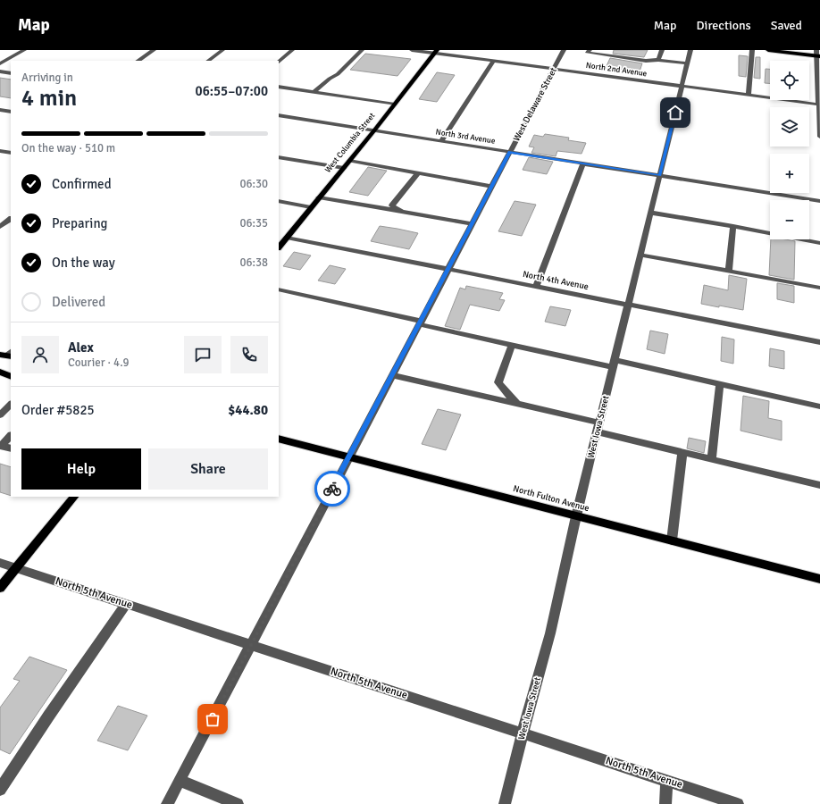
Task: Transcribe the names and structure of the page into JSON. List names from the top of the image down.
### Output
{
  "streets": {
    "main road": ["West Columbia Street", "North Fulton Avenue"],
    "street": [
      "North 2nd Avenue",
      "West Delaware Street",
      "North 3rd Avenue",
      "North 4th Avenue",
      "West Iowa Street",
      "North 5th Avenue"
    ]
  },
  "crossings": [
    ["North 2nd Avenue", "West Delaware Street"],
    ["North 2nd Avenue", "West Columbia Street"],
    ["North 2nd Avenue", "West Iowa Street"],
    ["West Delaware Street", "North 3rd Avenue"],
    ["West Delaware Street", "North 4th Avenue"],
    ["West Delaware Street", "North Fulton Avenue"],
    ["West Delaware Street", "North 5th Avenue"],
    ["North 3rd Avenue", "West Columbia Street"],
    ["North 3rd Avenue", "West Iowa Street"],
    ["West Columbia Street", "North 4th Avenue"],
    ["North 4th Avenue", "West Iowa Street"],
    ["West Iowa Street", "North Fulton Avenue"],
    ["West Iowa Street", "North 5th Avenue"]
  ],
  "page": {
    "header": "Map",
    "nav": ["Map", "Directions", "Saved"],
    "map_buttons": ["+", "−"],
    "heading": ["4 min", "Arriving in", "06:55–07:00"],
    "panel": [
      "Alex",
      "Courier · 4.9",
      "Order #5825",
      "$44.80"
    ],
    "bar": "On the way · 510 m",
    "list": [
      ["Confirmed", "06:30"],
      ["Preparing", "06:35"],
      ["On the way", "06:38"],
      "Delivered"
    ],
    "buttons": ["Help", "Share"]
  }
}
